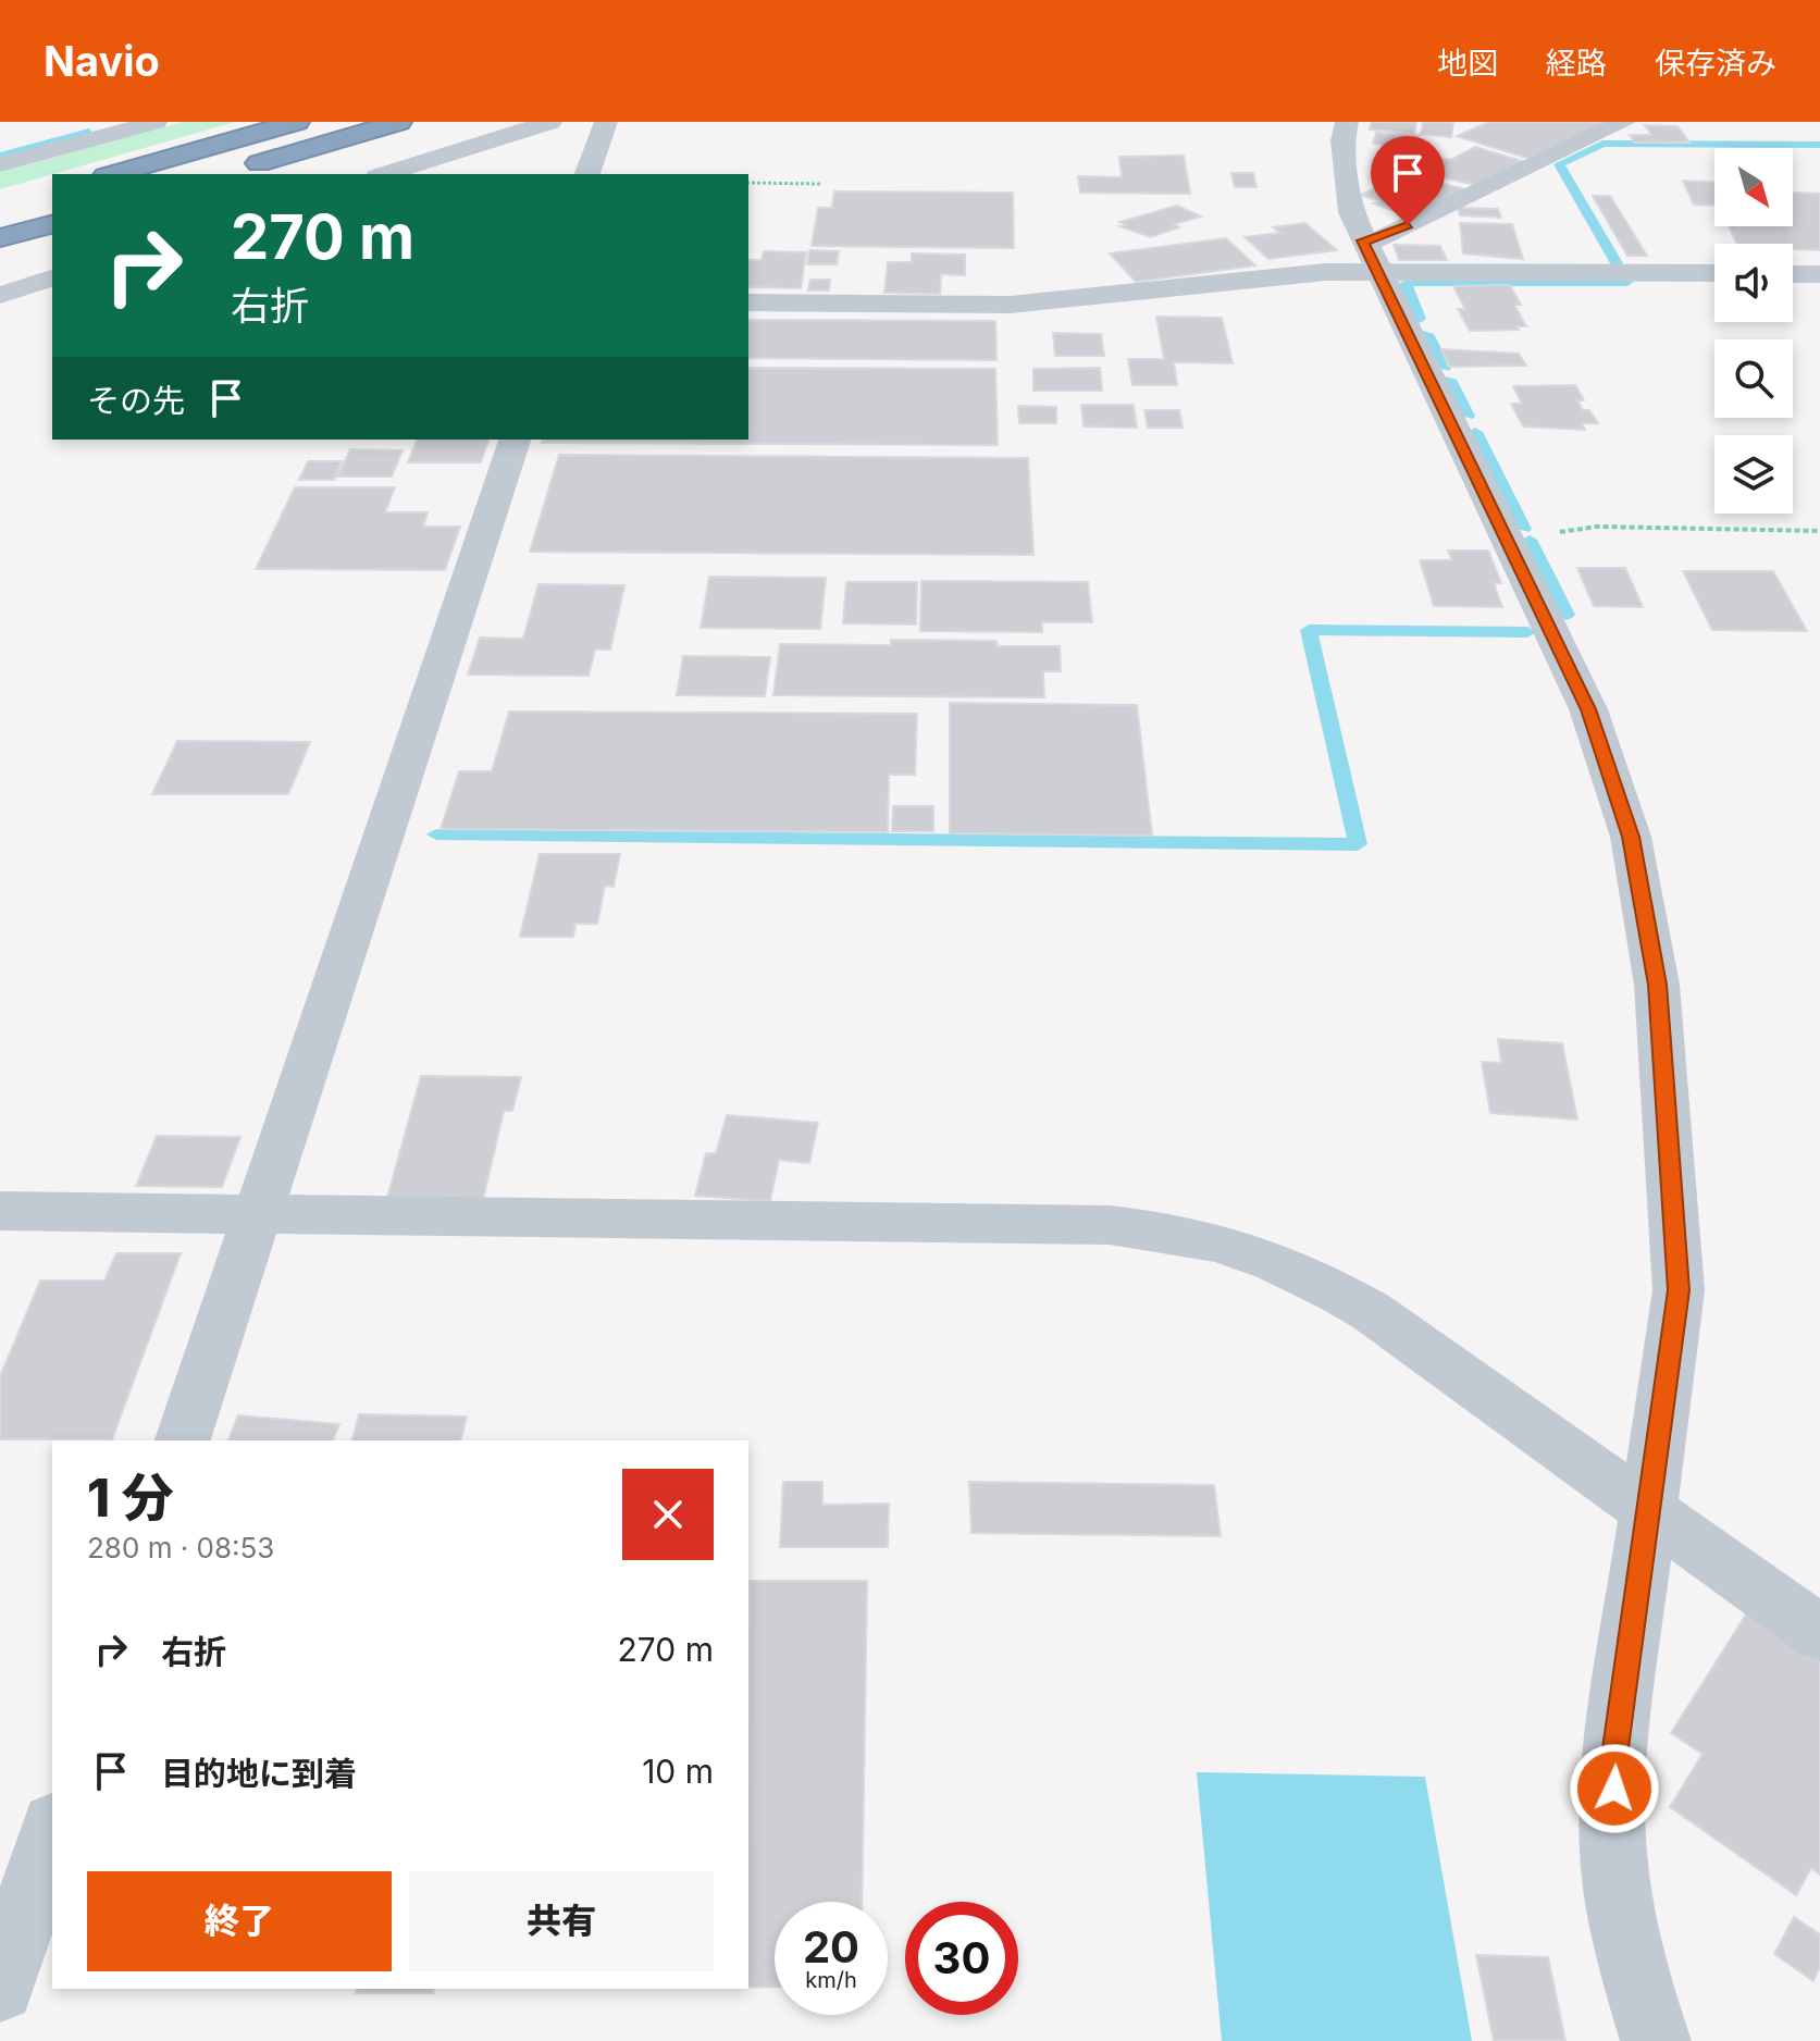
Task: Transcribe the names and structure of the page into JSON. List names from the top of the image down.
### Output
{
  "north": "bottom right",
  "page": {
    "header": "Navio",
    "nav": ["地図", "経路", "保存済み"],
    "turn": ["270 m", "右折"],
    "then": "その先",
    "heading": ["1 分", "280 m · 08:53"],
    "list": [
      {
        "name": "右折",
        "value": "270 m"
      },
      {
        "name": "目的地に到着",
        "value": "10 m"
      }
    ],
    "buttons": ["終了", "共有"],
    "speed": "20 km/h",
    "limit": "30"
  }
}
